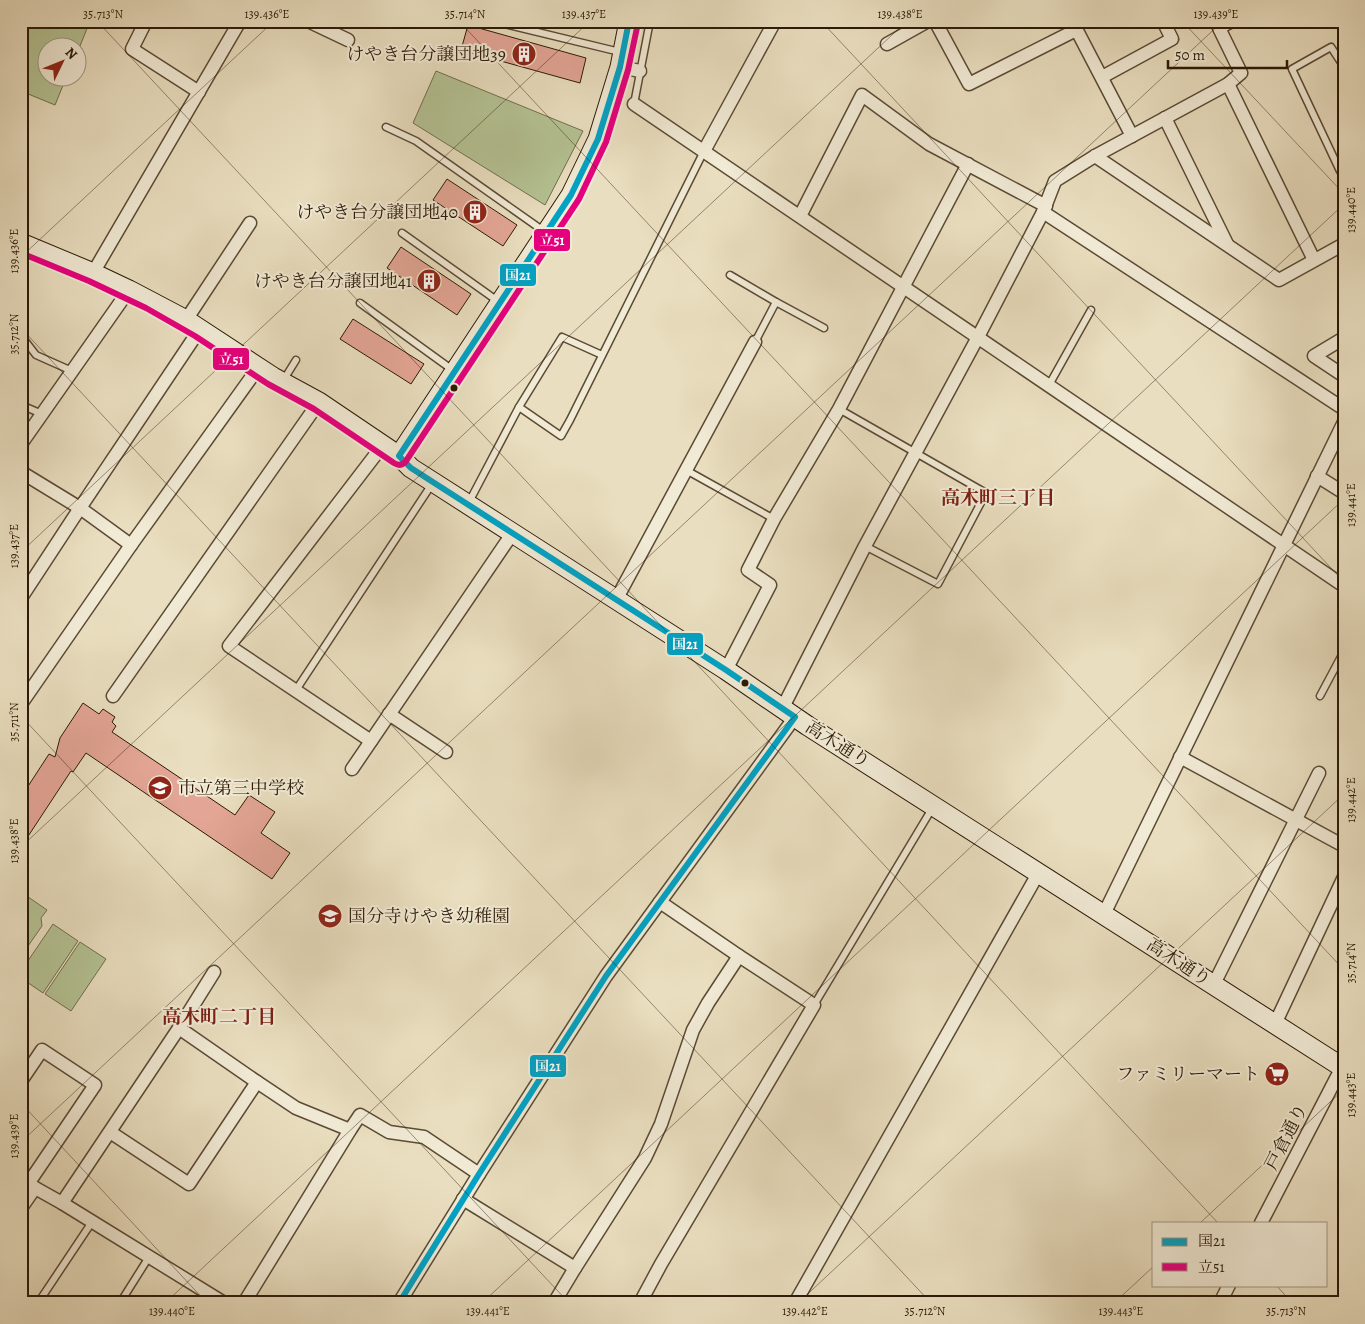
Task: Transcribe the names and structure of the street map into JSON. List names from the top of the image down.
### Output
{
  "streets": {
    "street": ["高木通り", "戸倉通り"]
  },
  "crossings": [
    ["高木通り", "戸倉通り"]
  ],
  "districts": ["高木町三丁目", "高木町二丁目"],
  "places": {
    "building": ["けやき台分譲団地39", "けやき台分譲団地40", "けやき台分譲団地41"],
    "school or university": ["市立第三中学校", "国分寺けやき幼稚園"],
    "supermarket": ["ファミリーマート"]
  },
  "lines": ["transit line 国21", "transit line 立51"],
  "legend": ["国21", "立51"],
  "scale_bar": "50 m",
  "north": "top right",
  "coordinates": [
    "35.713°N",
    "139.436°E",
    "35.714°N",
    "139.437°E",
    "139.438°E",
    "139.439°E",
    "139.440°E",
    "35.712°N",
    "139.441°E",
    "35.711°N",
    "139.442°E",
    "139.443°E"
  ]
}
